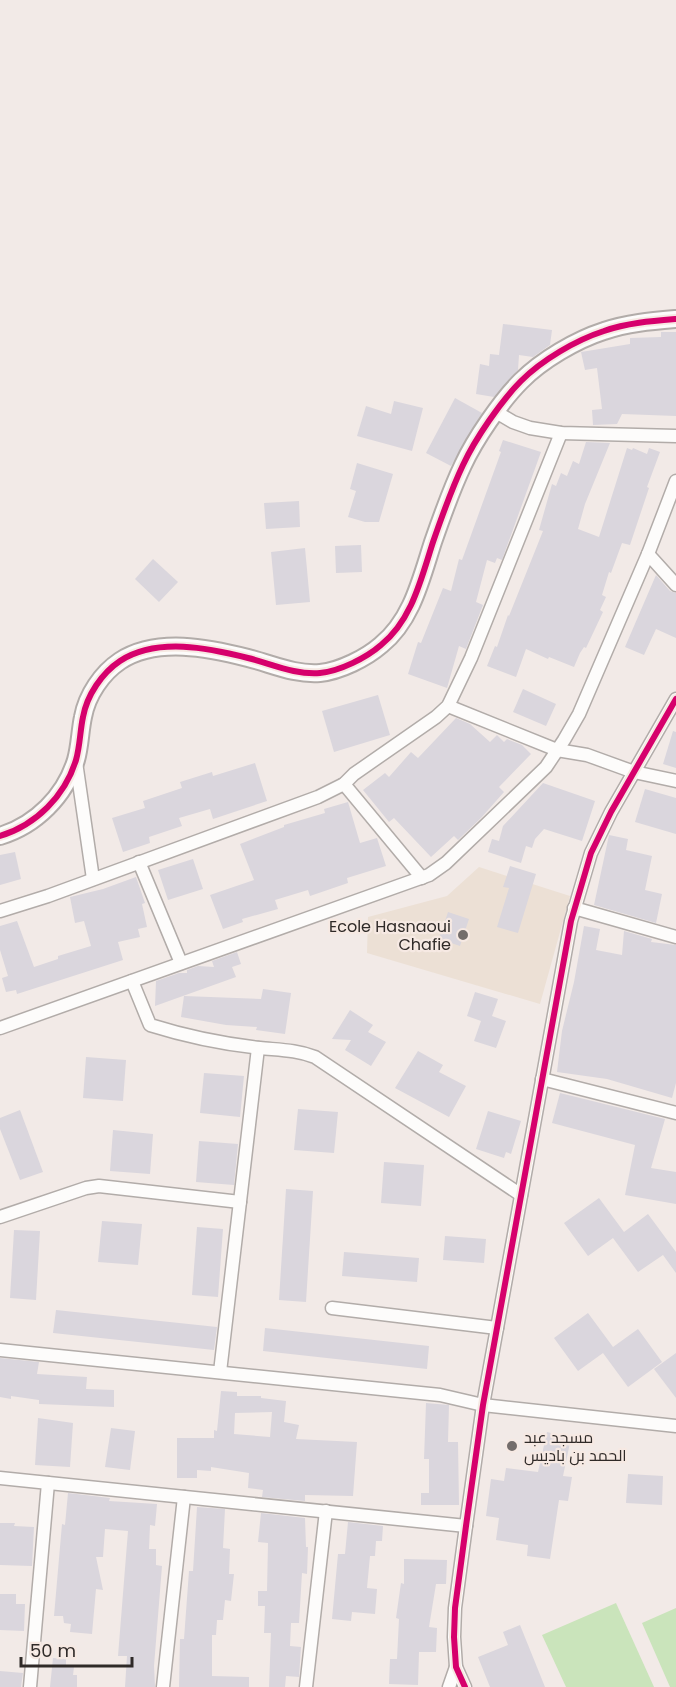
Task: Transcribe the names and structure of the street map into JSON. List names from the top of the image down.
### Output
{
  "places": ["Ecole Hasnaoui Chafie", "مسجد عبد الحمد بن باديس"],
  "scale_bar": "50 m"
}
